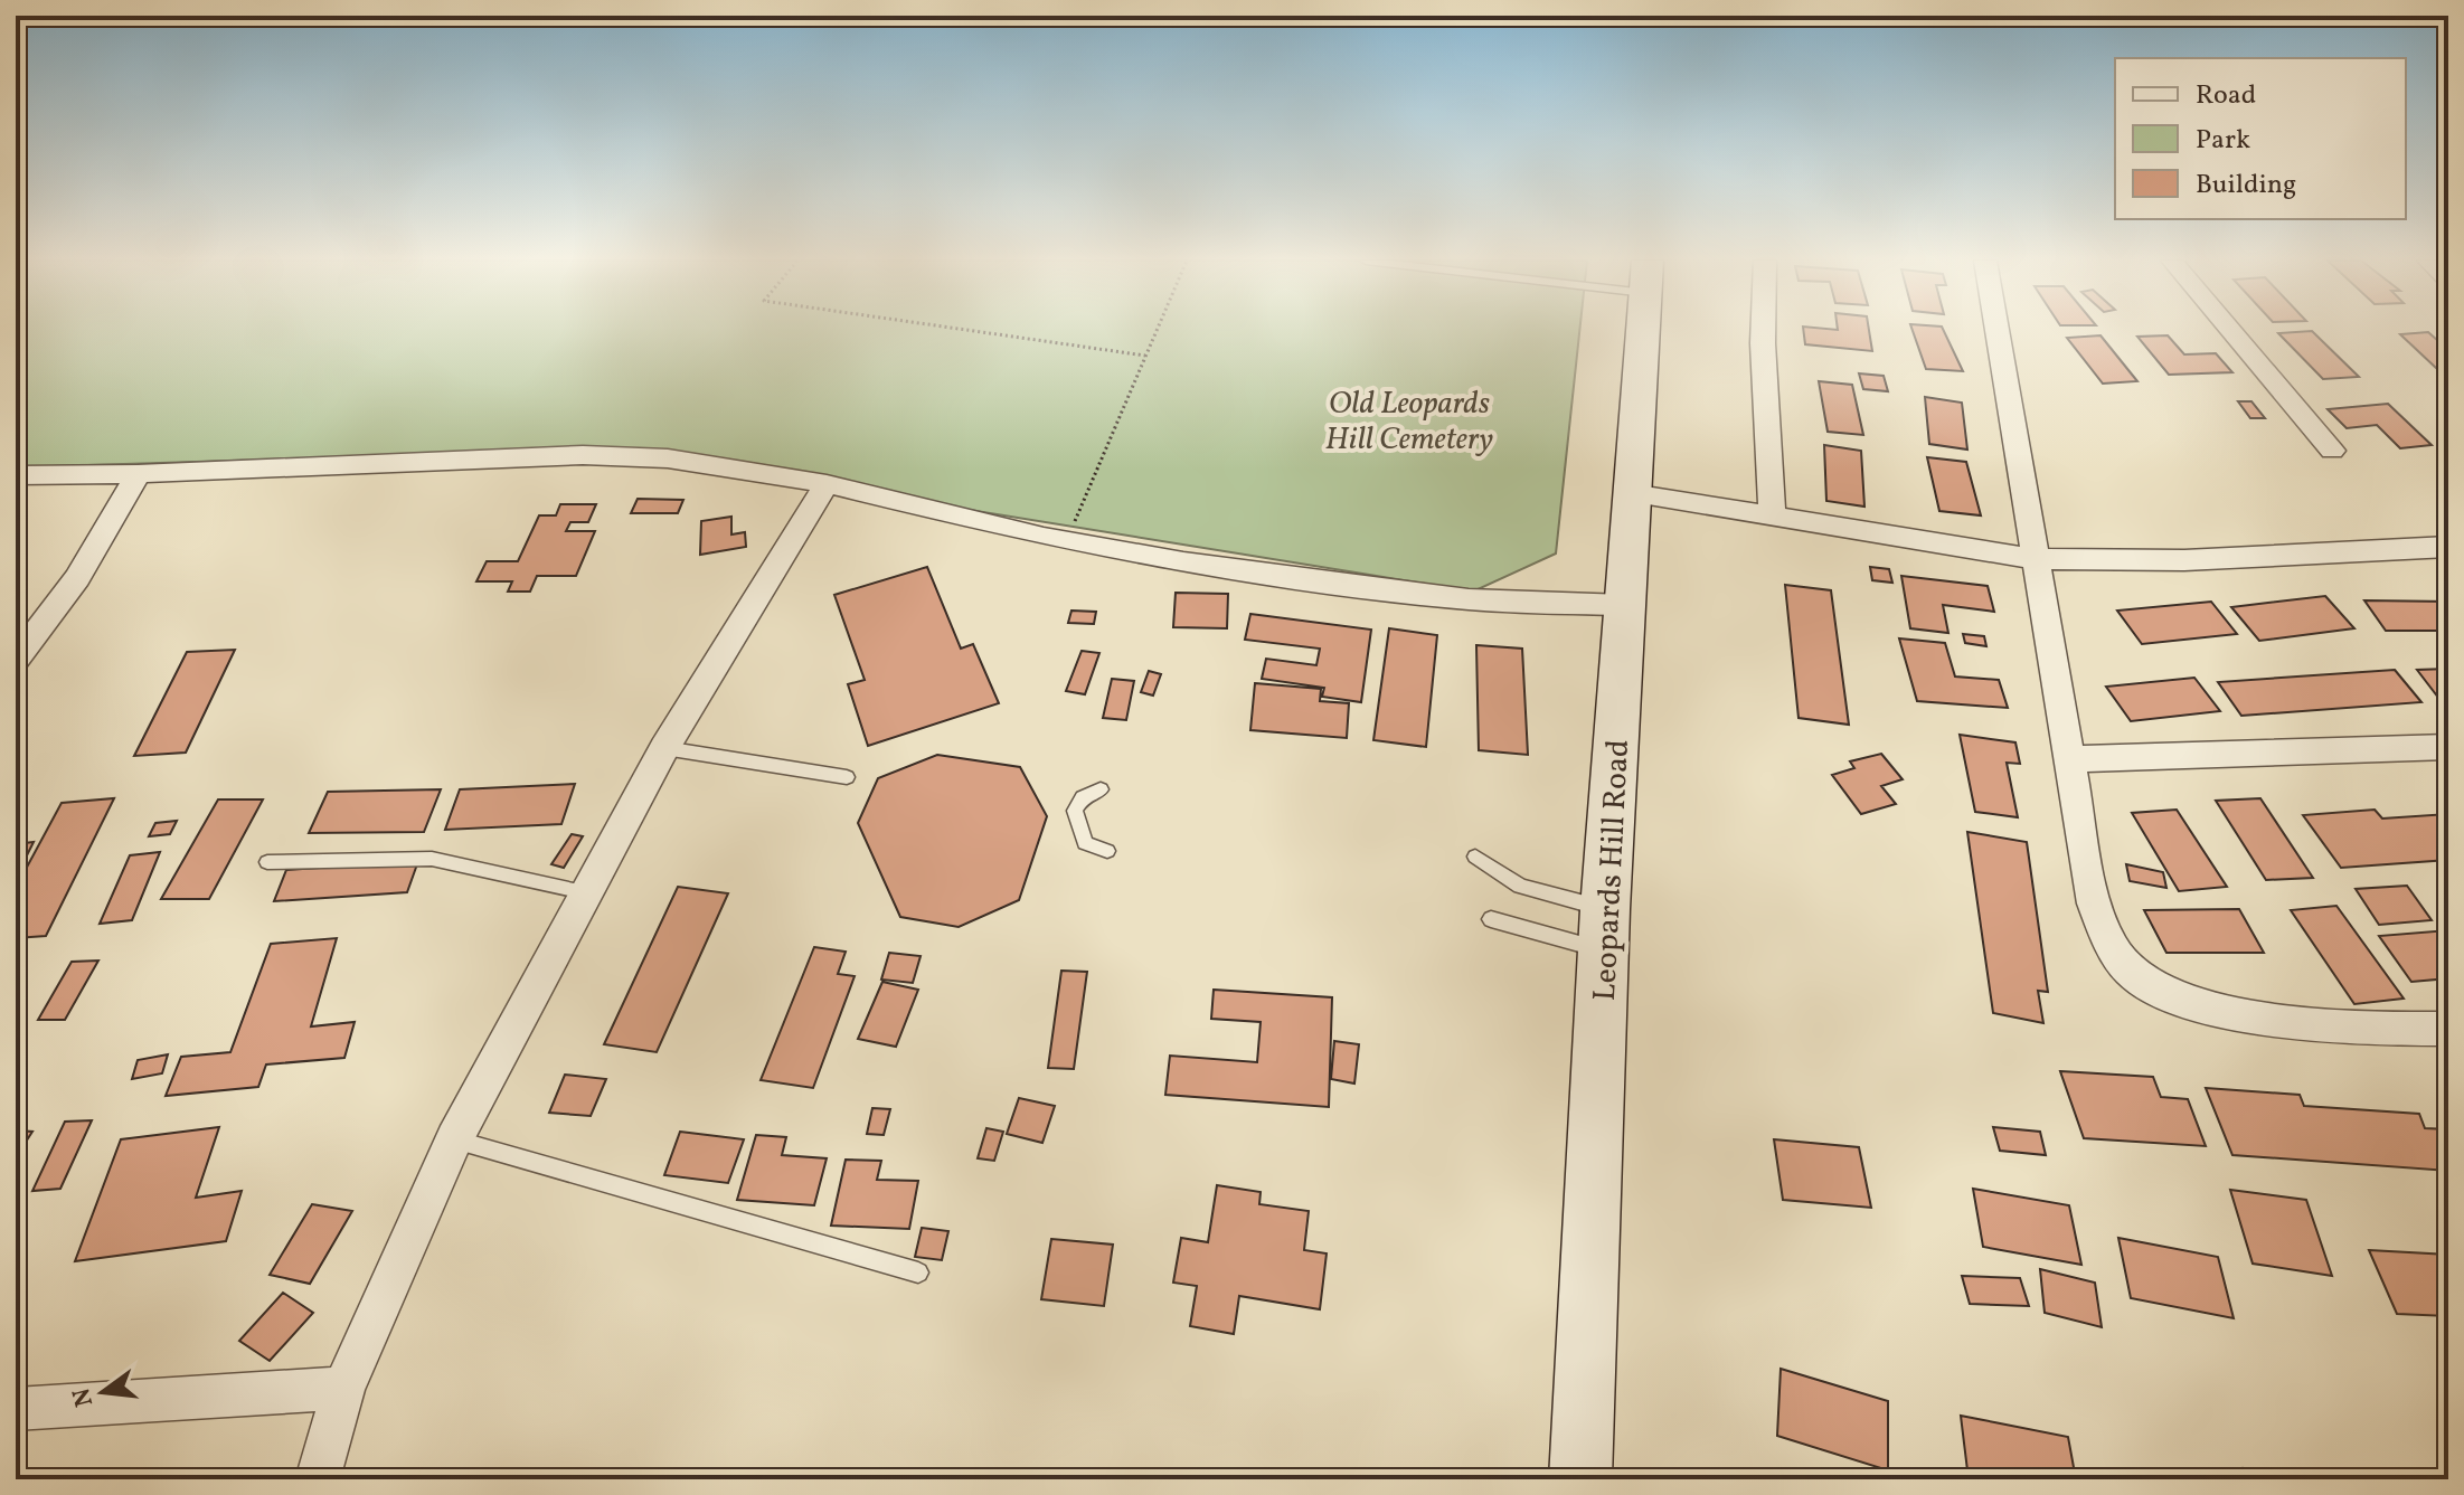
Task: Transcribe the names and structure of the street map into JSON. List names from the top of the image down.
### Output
{
  "streets": {
    "main road": ["Leopards Hill Road"]
  },
  "parks": ["Old Leopards Hill Cemetery"],
  "legend": ["Road", "Park", "Building"],
  "north": "left"
}
